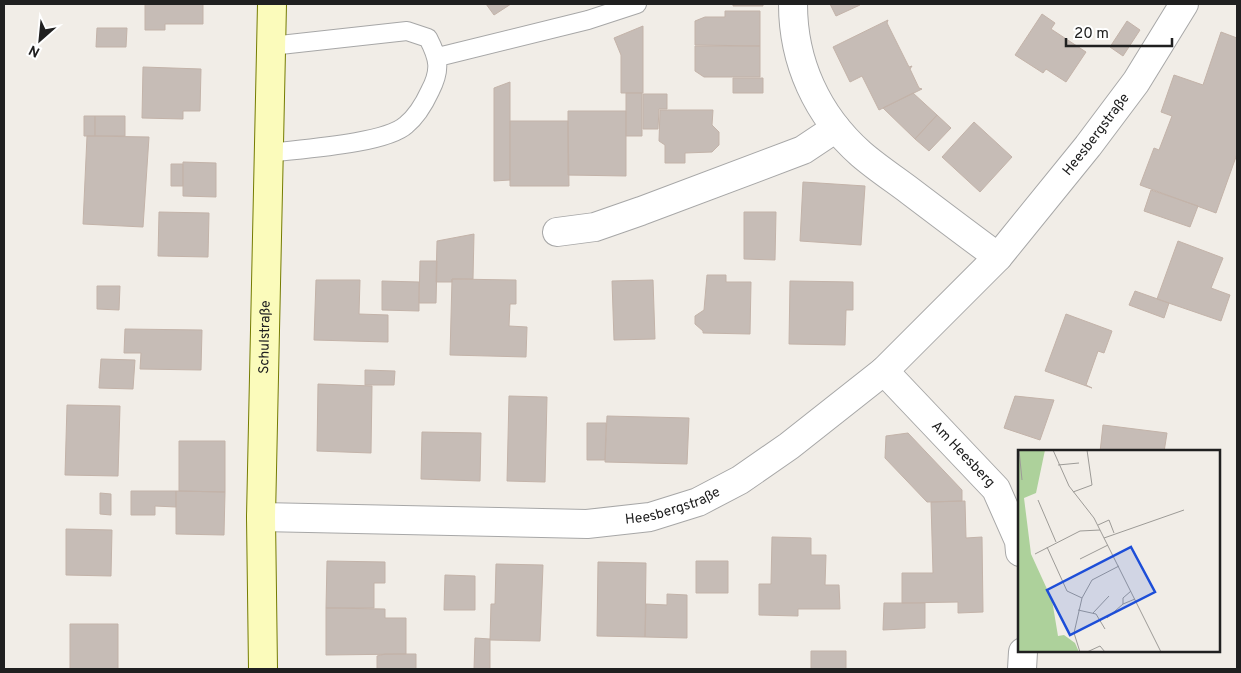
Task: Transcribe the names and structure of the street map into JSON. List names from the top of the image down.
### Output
{
  "streets": {
    "street": ["Heesbergstraße", "Schulstraße", "Am Heesberg"]
  },
  "crossings": [
    ["Heesbergstraße", "Schulstraße"],
    ["Heesbergstraße", "Am Heesberg"]
  ],
  "scale_bar": "20 m",
  "north": "bottom left"
}
